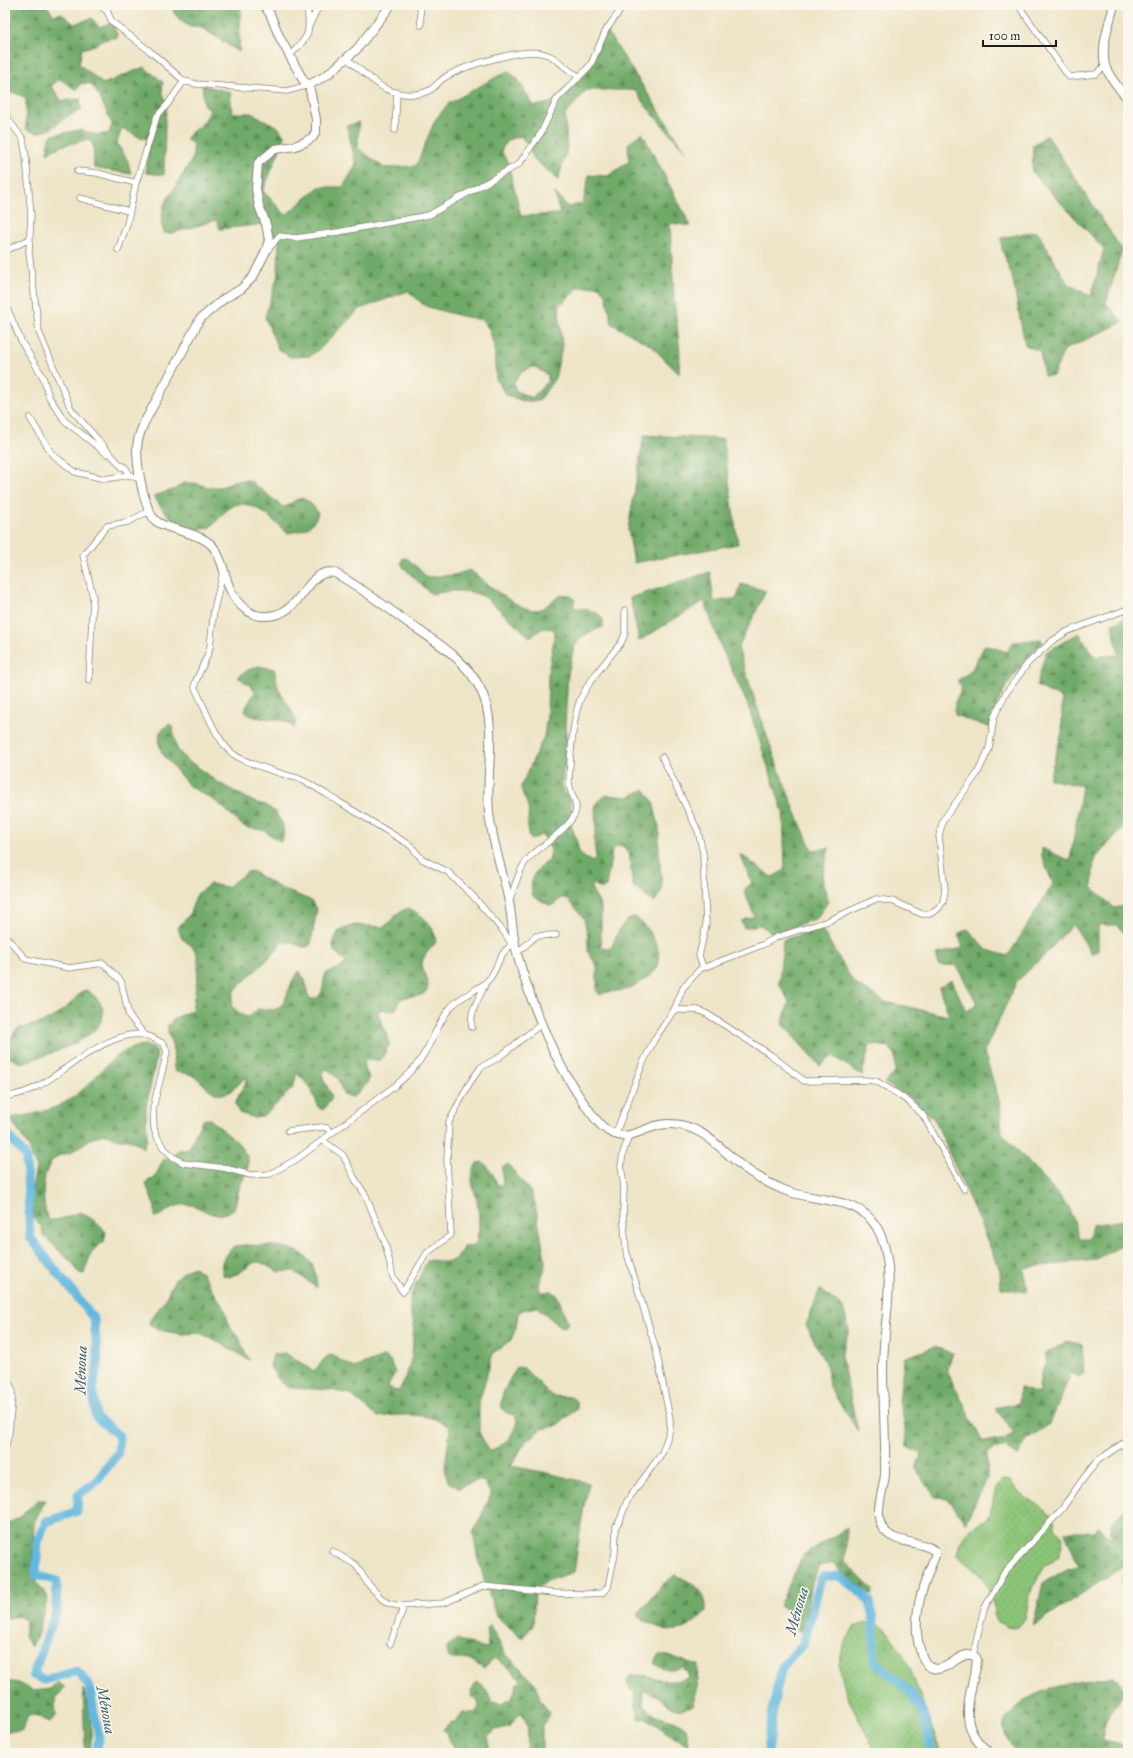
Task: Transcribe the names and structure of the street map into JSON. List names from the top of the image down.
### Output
{
  "water": ["Ménoua"],
  "scale_bar": "100 m"
}
